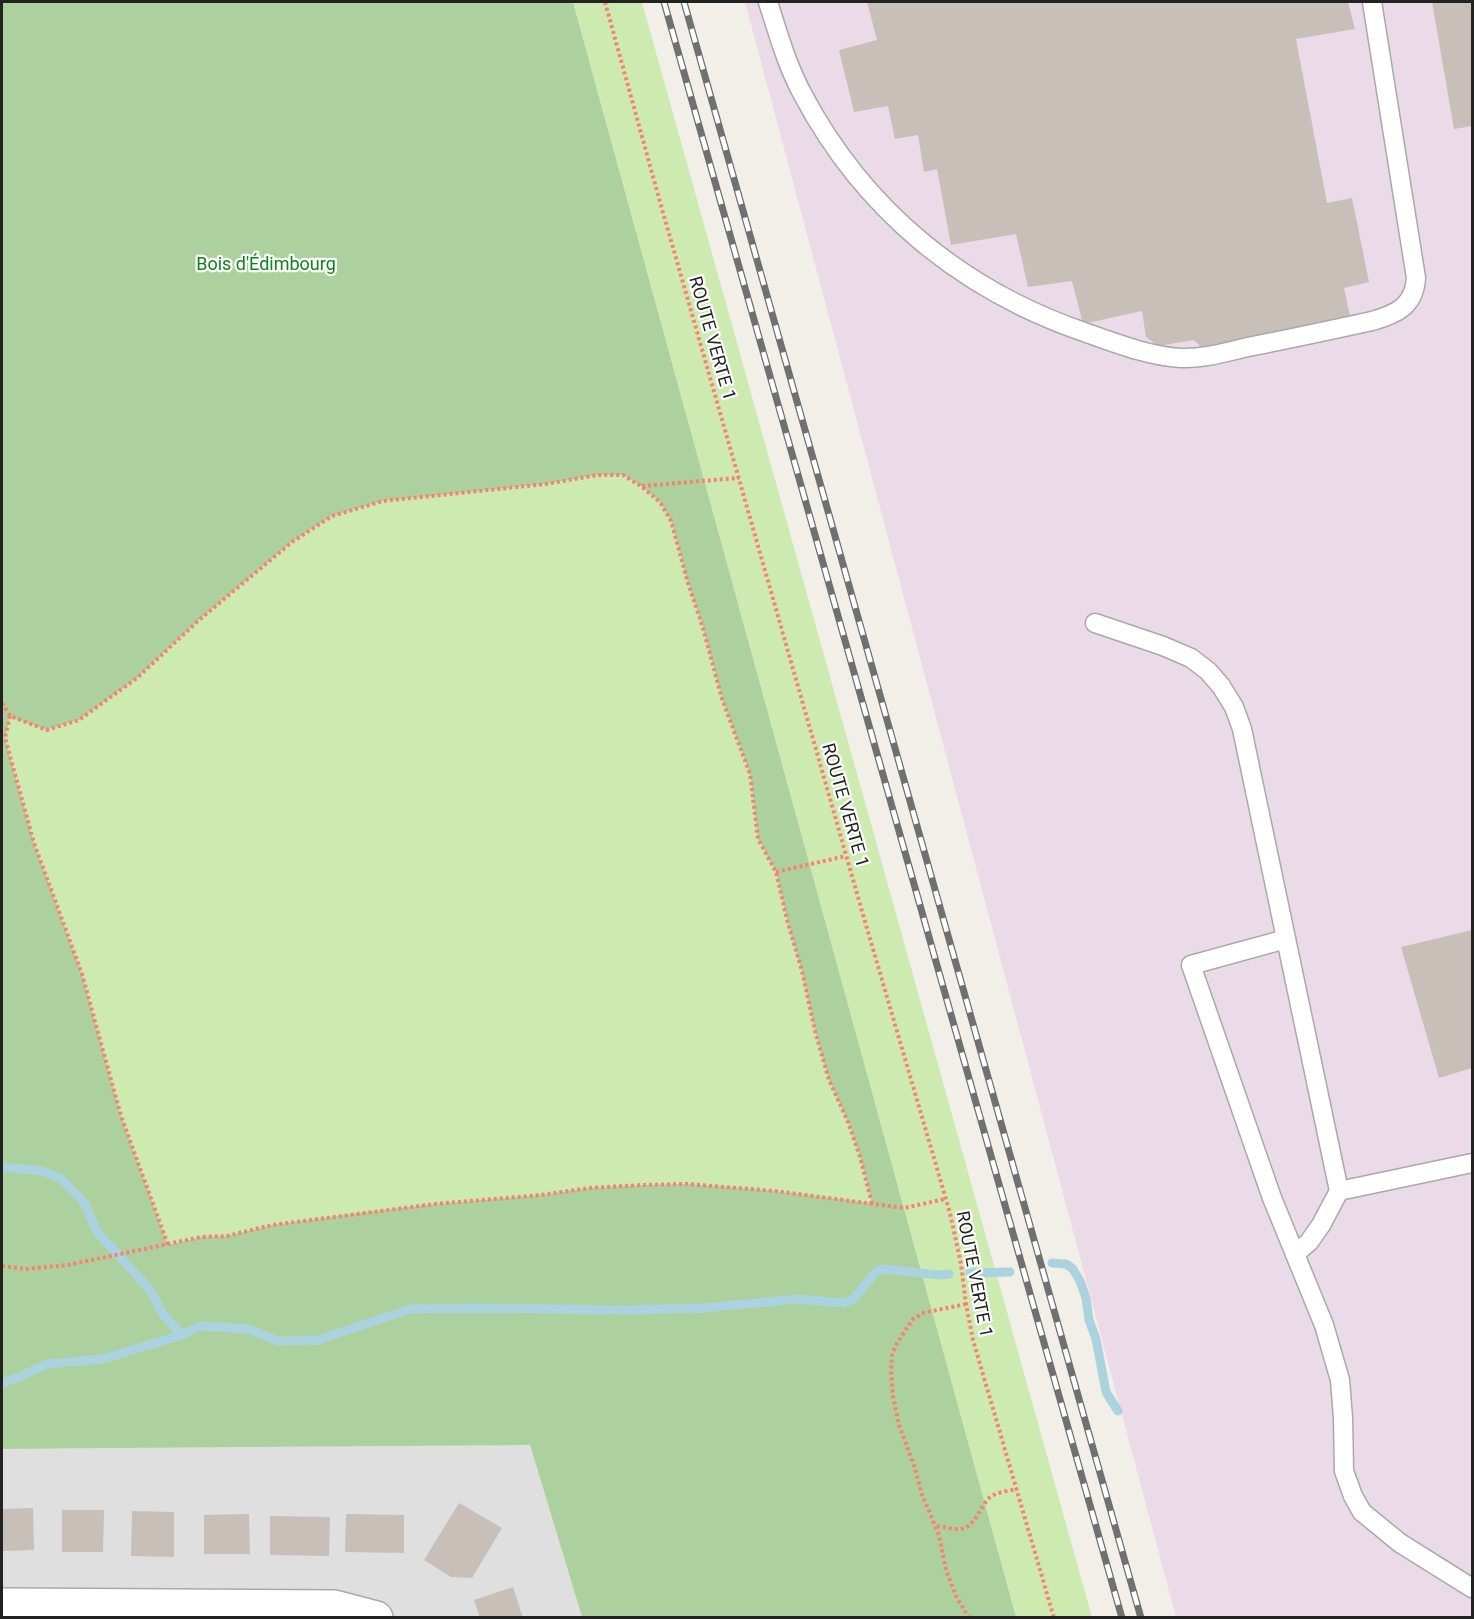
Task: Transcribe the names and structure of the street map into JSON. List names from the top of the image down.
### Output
{
  "streets": {
    "path": ["ROUTE VERTE 1"]
  },
  "parks": ["Bois d'Édimbourg"]
}
